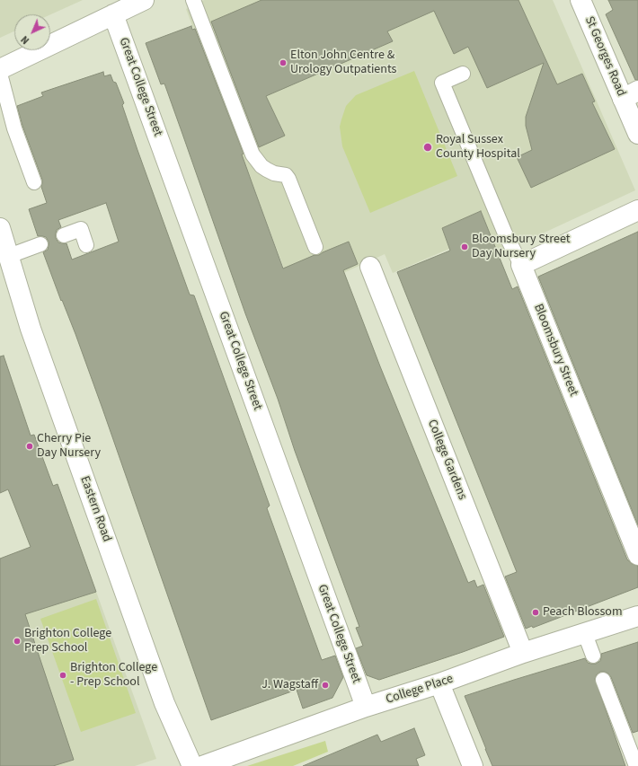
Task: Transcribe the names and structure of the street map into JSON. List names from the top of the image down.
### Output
{
  "streets": {
    "street": [
      "St Georges Road",
      "Great College Street",
      "Bloomsbury Street",
      "College Gardens",
      "Eastern Road",
      "College Place"
    ]
  },
  "crossings": [
    ["Great College Street", "College Place"],
    ["College Gardens", "College Place"]
  ],
  "places": [
    "Elton John Centre & Urology Outpatients",
    "Royal Sussex County Hospital",
    "Bloomsbury Street Day Nursery",
    "Cherry Pie Day Nursery",
    "Peach Blossom",
    "Brighton College Prep School",
    "Brighton College - Prep School",
    "J. Wagstaff"
  ],
  "north": "bottom left"
}
